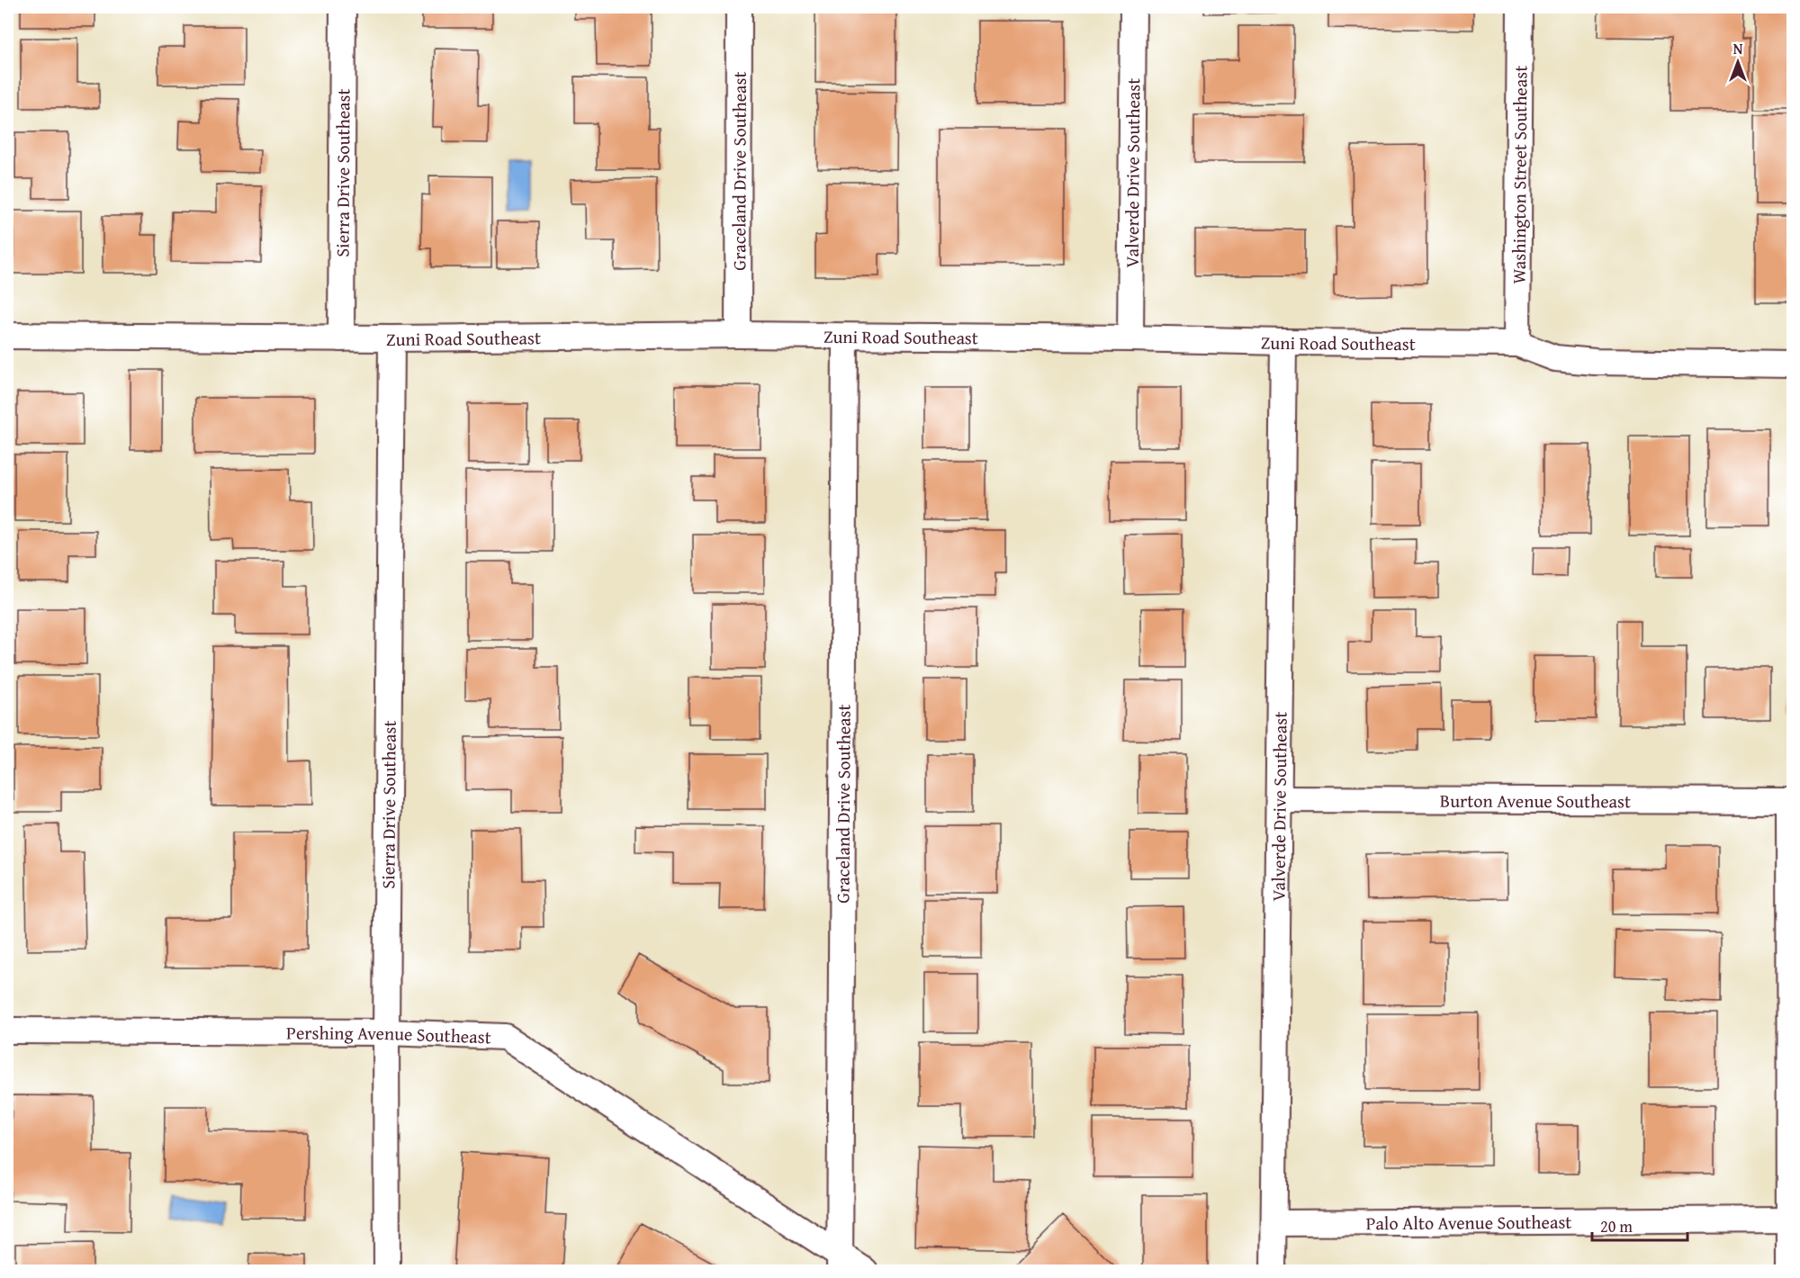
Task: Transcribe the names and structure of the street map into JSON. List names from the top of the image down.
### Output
{
  "streets": {
    "street": [
      "Graceland Drive Southeast",
      "Sierra Drive Southeast",
      "Valverde Drive Southeast",
      "Washington Street Southeast",
      "Zuni Road Southeast",
      "Burton Avenue Southeast",
      "Pershing Avenue Southeast",
      "Palo Alto Avenue Southeast"
    ]
  },
  "crossings": [
    ["Graceland Drive Southeast", "Zuni Road Southeast"],
    ["Graceland Drive Southeast", "Pershing Avenue Southeast"],
    ["Sierra Drive Southeast", "Zuni Road Southeast"],
    ["Sierra Drive Southeast", "Pershing Avenue Southeast"],
    ["Valverde Drive Southeast", "Zuni Road Southeast"],
    ["Valverde Drive Southeast", "Burton Avenue Southeast"],
    ["Valverde Drive Southeast", "Palo Alto Avenue Southeast"],
    ["Washington Street Southeast", "Zuni Road Southeast"]
  ],
  "scale_bar": "20 m",
  "north": "top"
}
